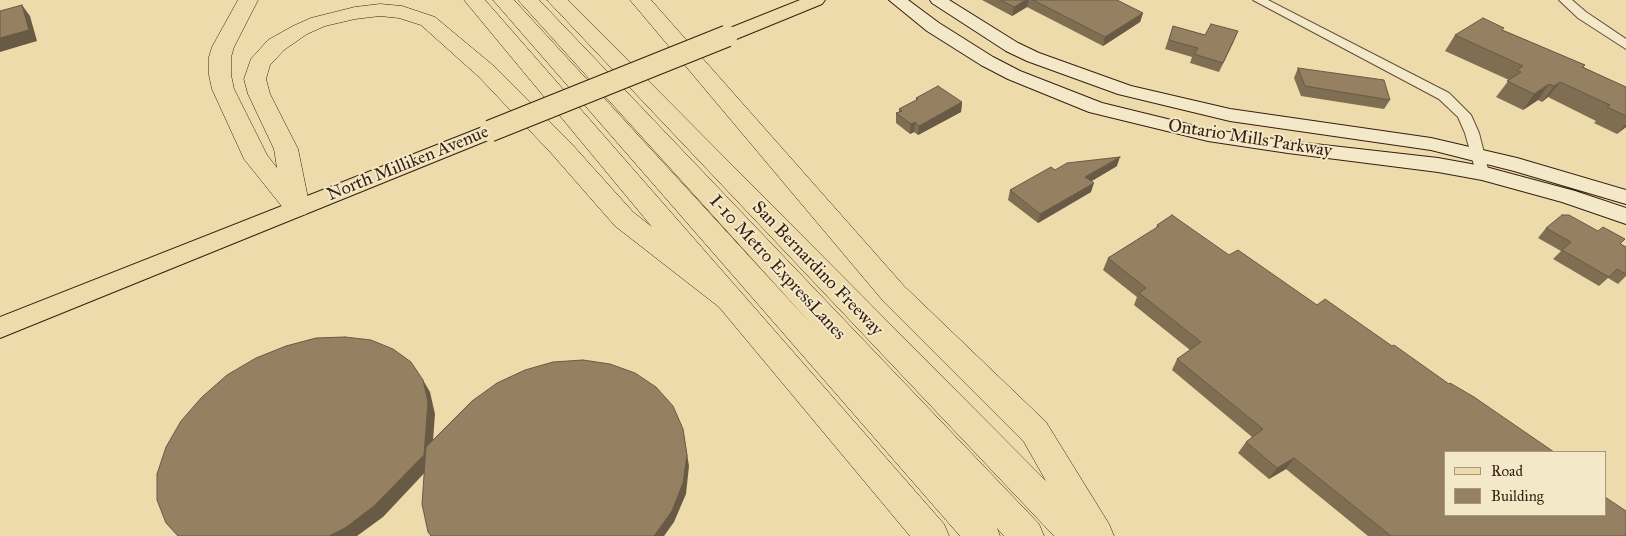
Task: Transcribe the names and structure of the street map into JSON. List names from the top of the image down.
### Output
{
  "streets": {
    "highway": ["I-10 Metro ExpressLanes", "San Bernardino Freeway"],
    "main road": ["Ontario Mills Parkway", "North Milliken Avenue"]
  },
  "legend": ["Road", "Building"]
}
